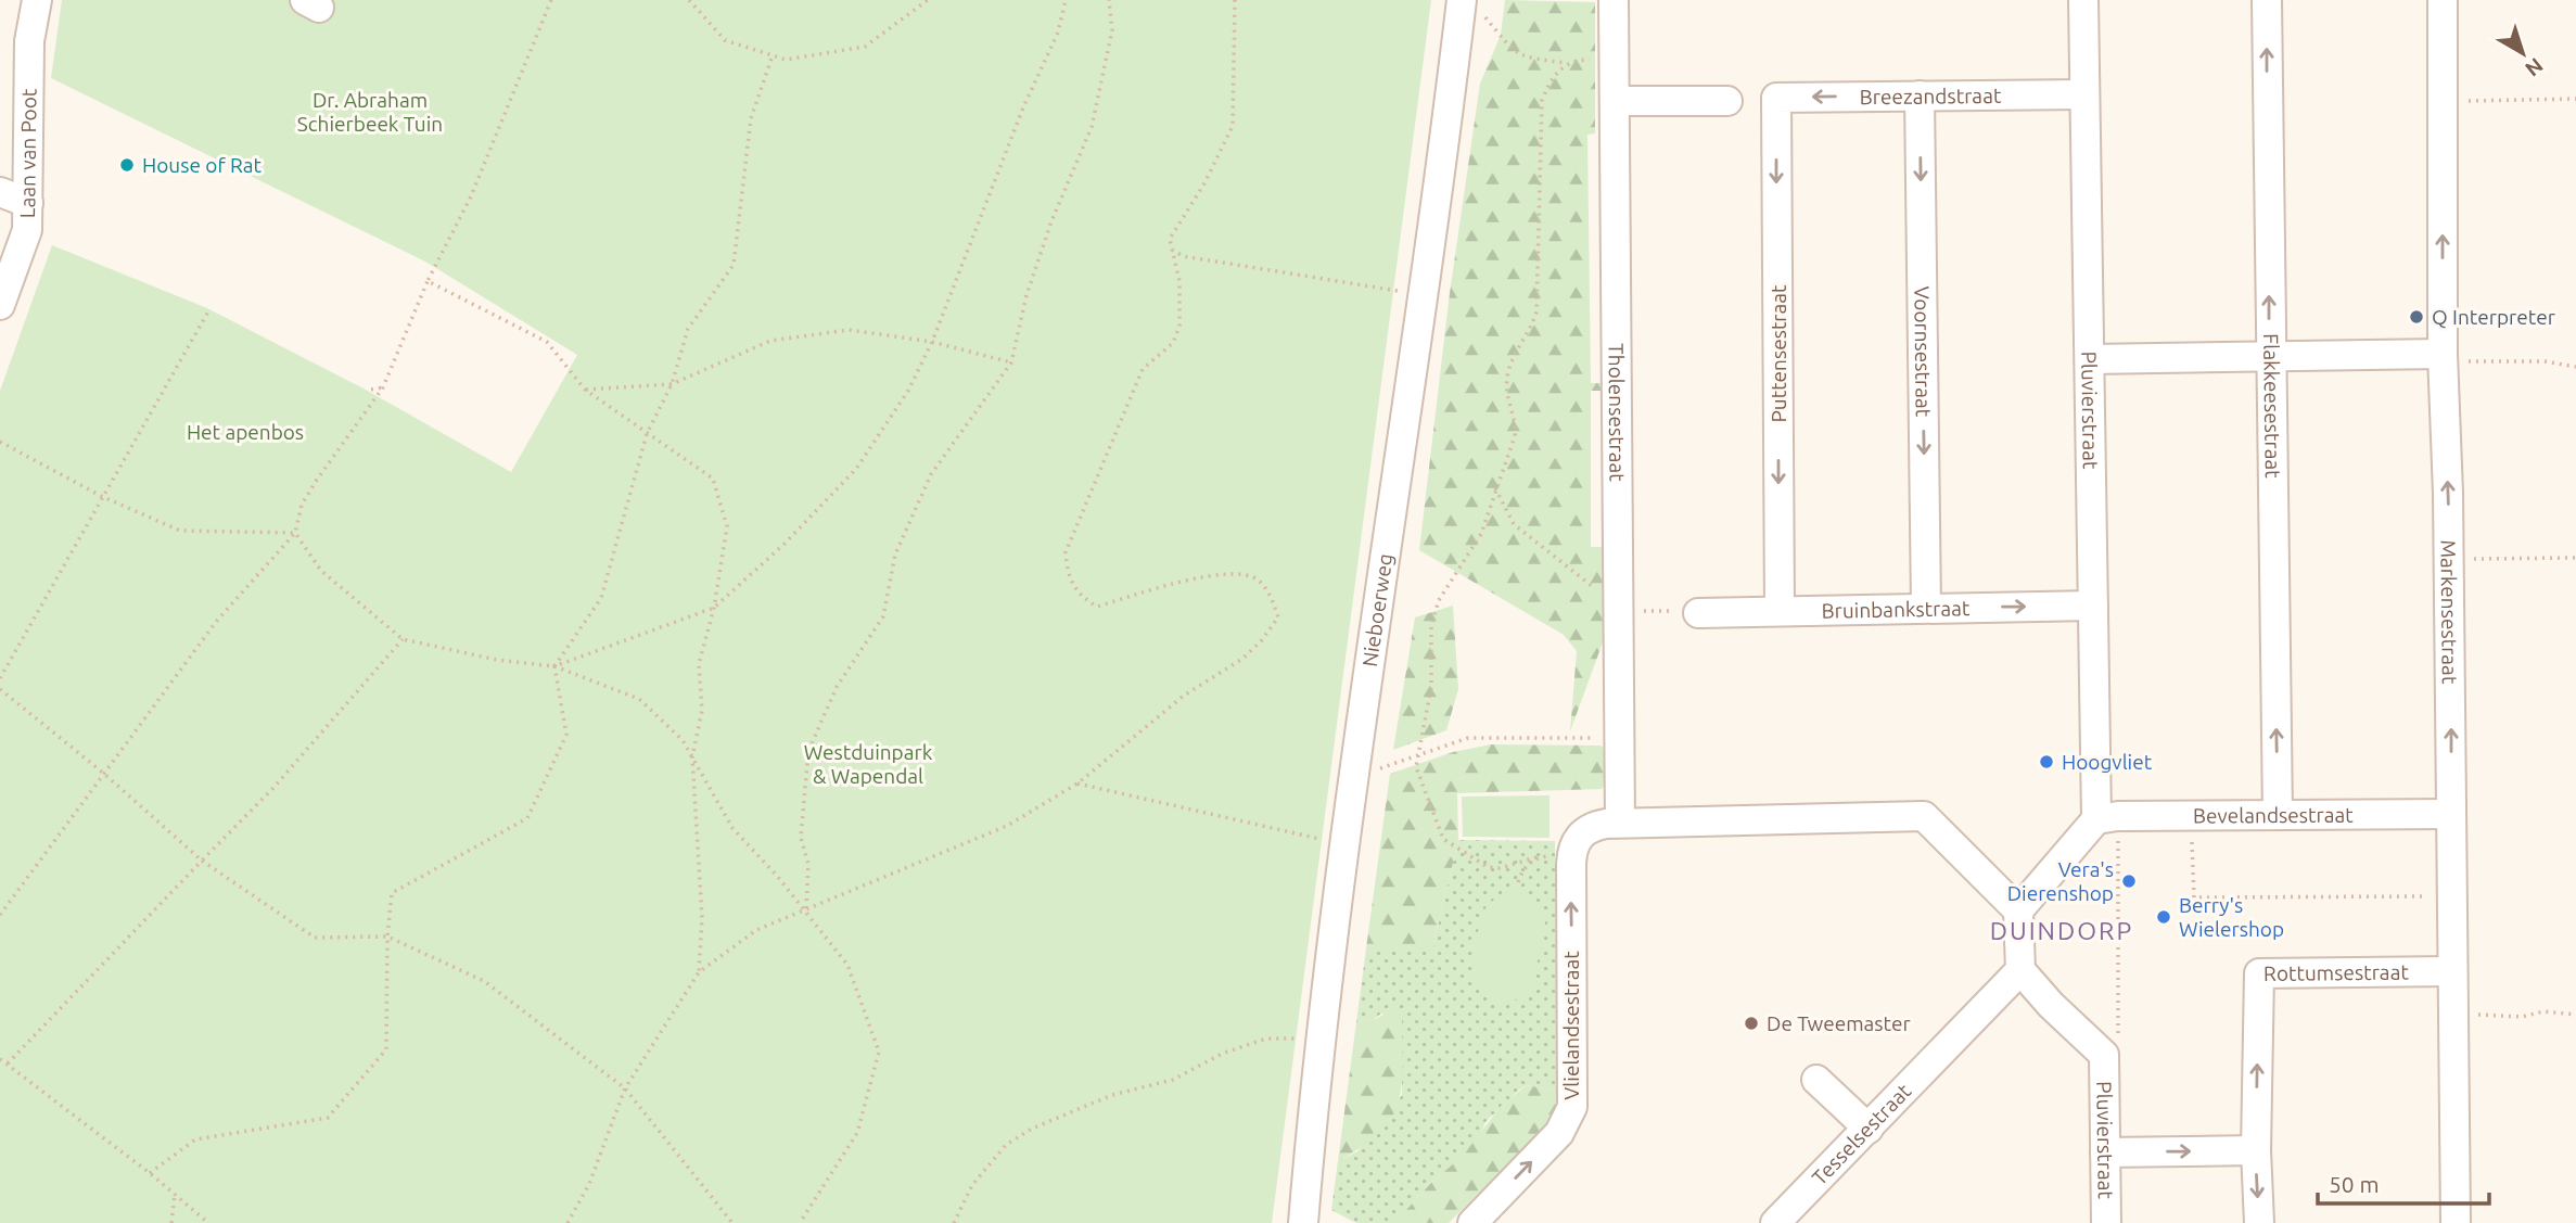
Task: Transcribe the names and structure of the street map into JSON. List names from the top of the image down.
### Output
{
  "streets": {
    "street": [
      "Breezandstraat",
      "Laan van Poot",
      "Voornsestraat",
      "Puttensestraat",
      "Flakkeesestraat",
      "Pluvierstraat",
      "Tholensestraat",
      "Bruinbankstraat",
      "Nieboerweg",
      "Markensestraat",
      "Bevelandsestraat",
      "Rottumsestraat",
      "Vlielandsestraat",
      "Tesselsestraat"
    ]
  },
  "crossings": [
    ["Breezandstraat", "Voornsestraat"],
    ["Breezandstraat", "Puttensestraat"],
    ["Breezandstraat", "Pluvierstraat"],
    ["Voornsestraat", "Bruinbankstraat"],
    ["Puttensestraat", "Bruinbankstraat"],
    ["Flakkeesestraat", "Bevelandsestraat"],
    ["Pluvierstraat", "Bruinbankstraat"],
    ["Pluvierstraat", "Bevelandsestraat"],
    ["Markensestraat", "Bevelandsestraat"],
    ["Markensestraat", "Rottumsestraat"]
  ],
  "one_way": [
    "Breezandstraat",
    "Voornsestraat",
    "Puttensestraat",
    "Flakkeesestraat",
    "Markensestraat",
    "Vlielandsestraat"
  ],
  "districts": ["DUINDORP"],
  "parks": ["Dr. Abraham Schierbeek Tuin", "Het apenbos", "Westduinpark & Wapendal"],
  "places": [
    "House of Rat",
    "Q Interpreter",
    "Hoogvliet",
    "Vera's Dierenshop",
    "Berry's Wielershop",
    "De Tweemaster"
  ],
  "scale_bar": "50 m",
  "north": "bottom right"
}
